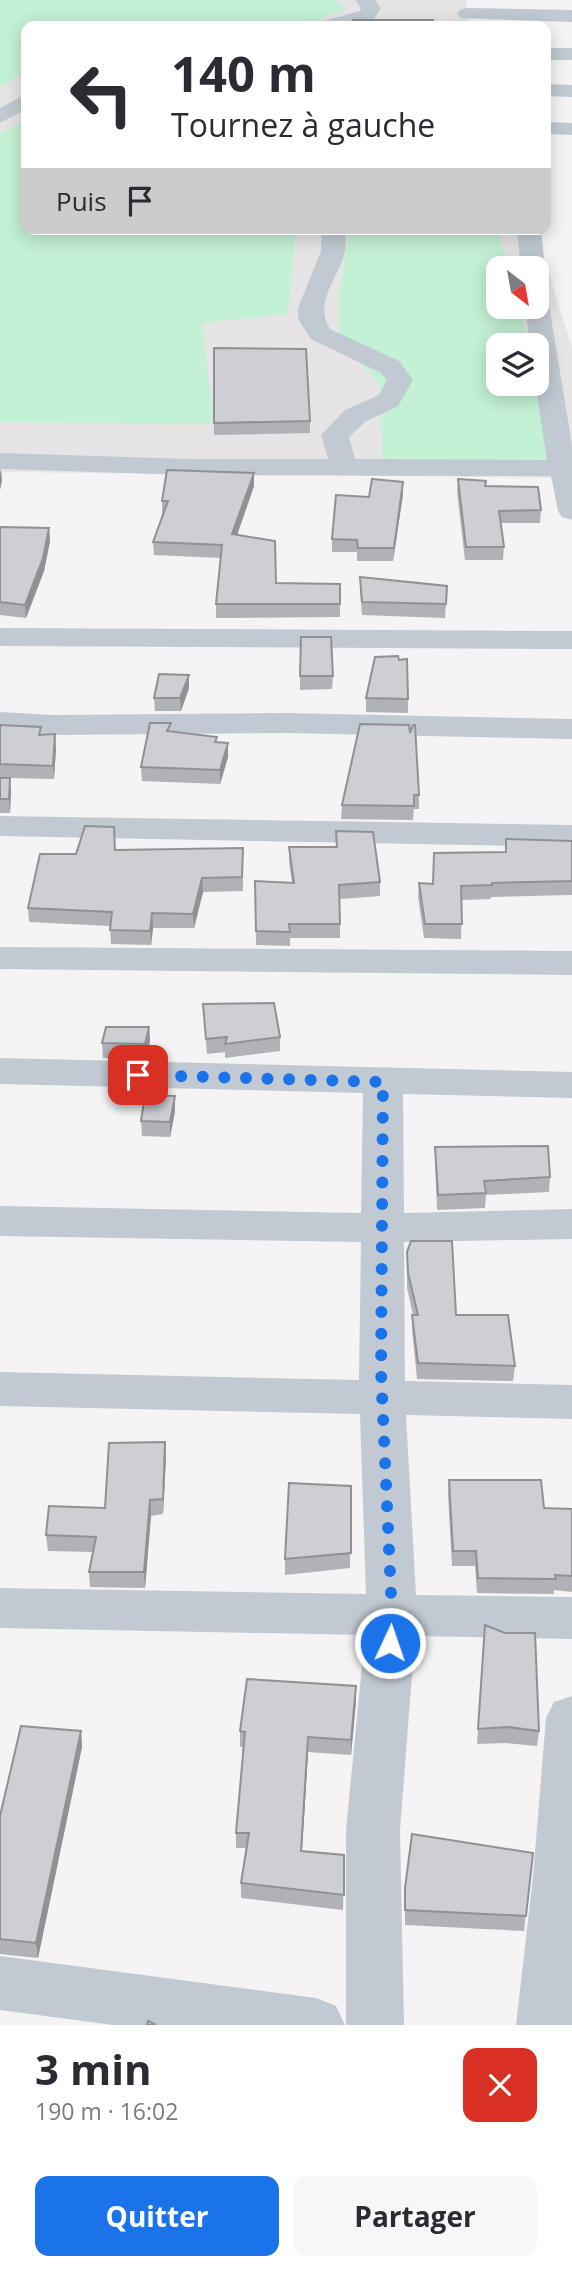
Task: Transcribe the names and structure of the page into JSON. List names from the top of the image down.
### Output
{
  "north": "bottom right",
  "page": {
    "turn": ["140 m", "Tournez à gauche"],
    "then": "Puis",
    "heading": ["3 min", "190 m · 16:02"],
    "buttons": ["Quitter", "Partager"]
  }
}
